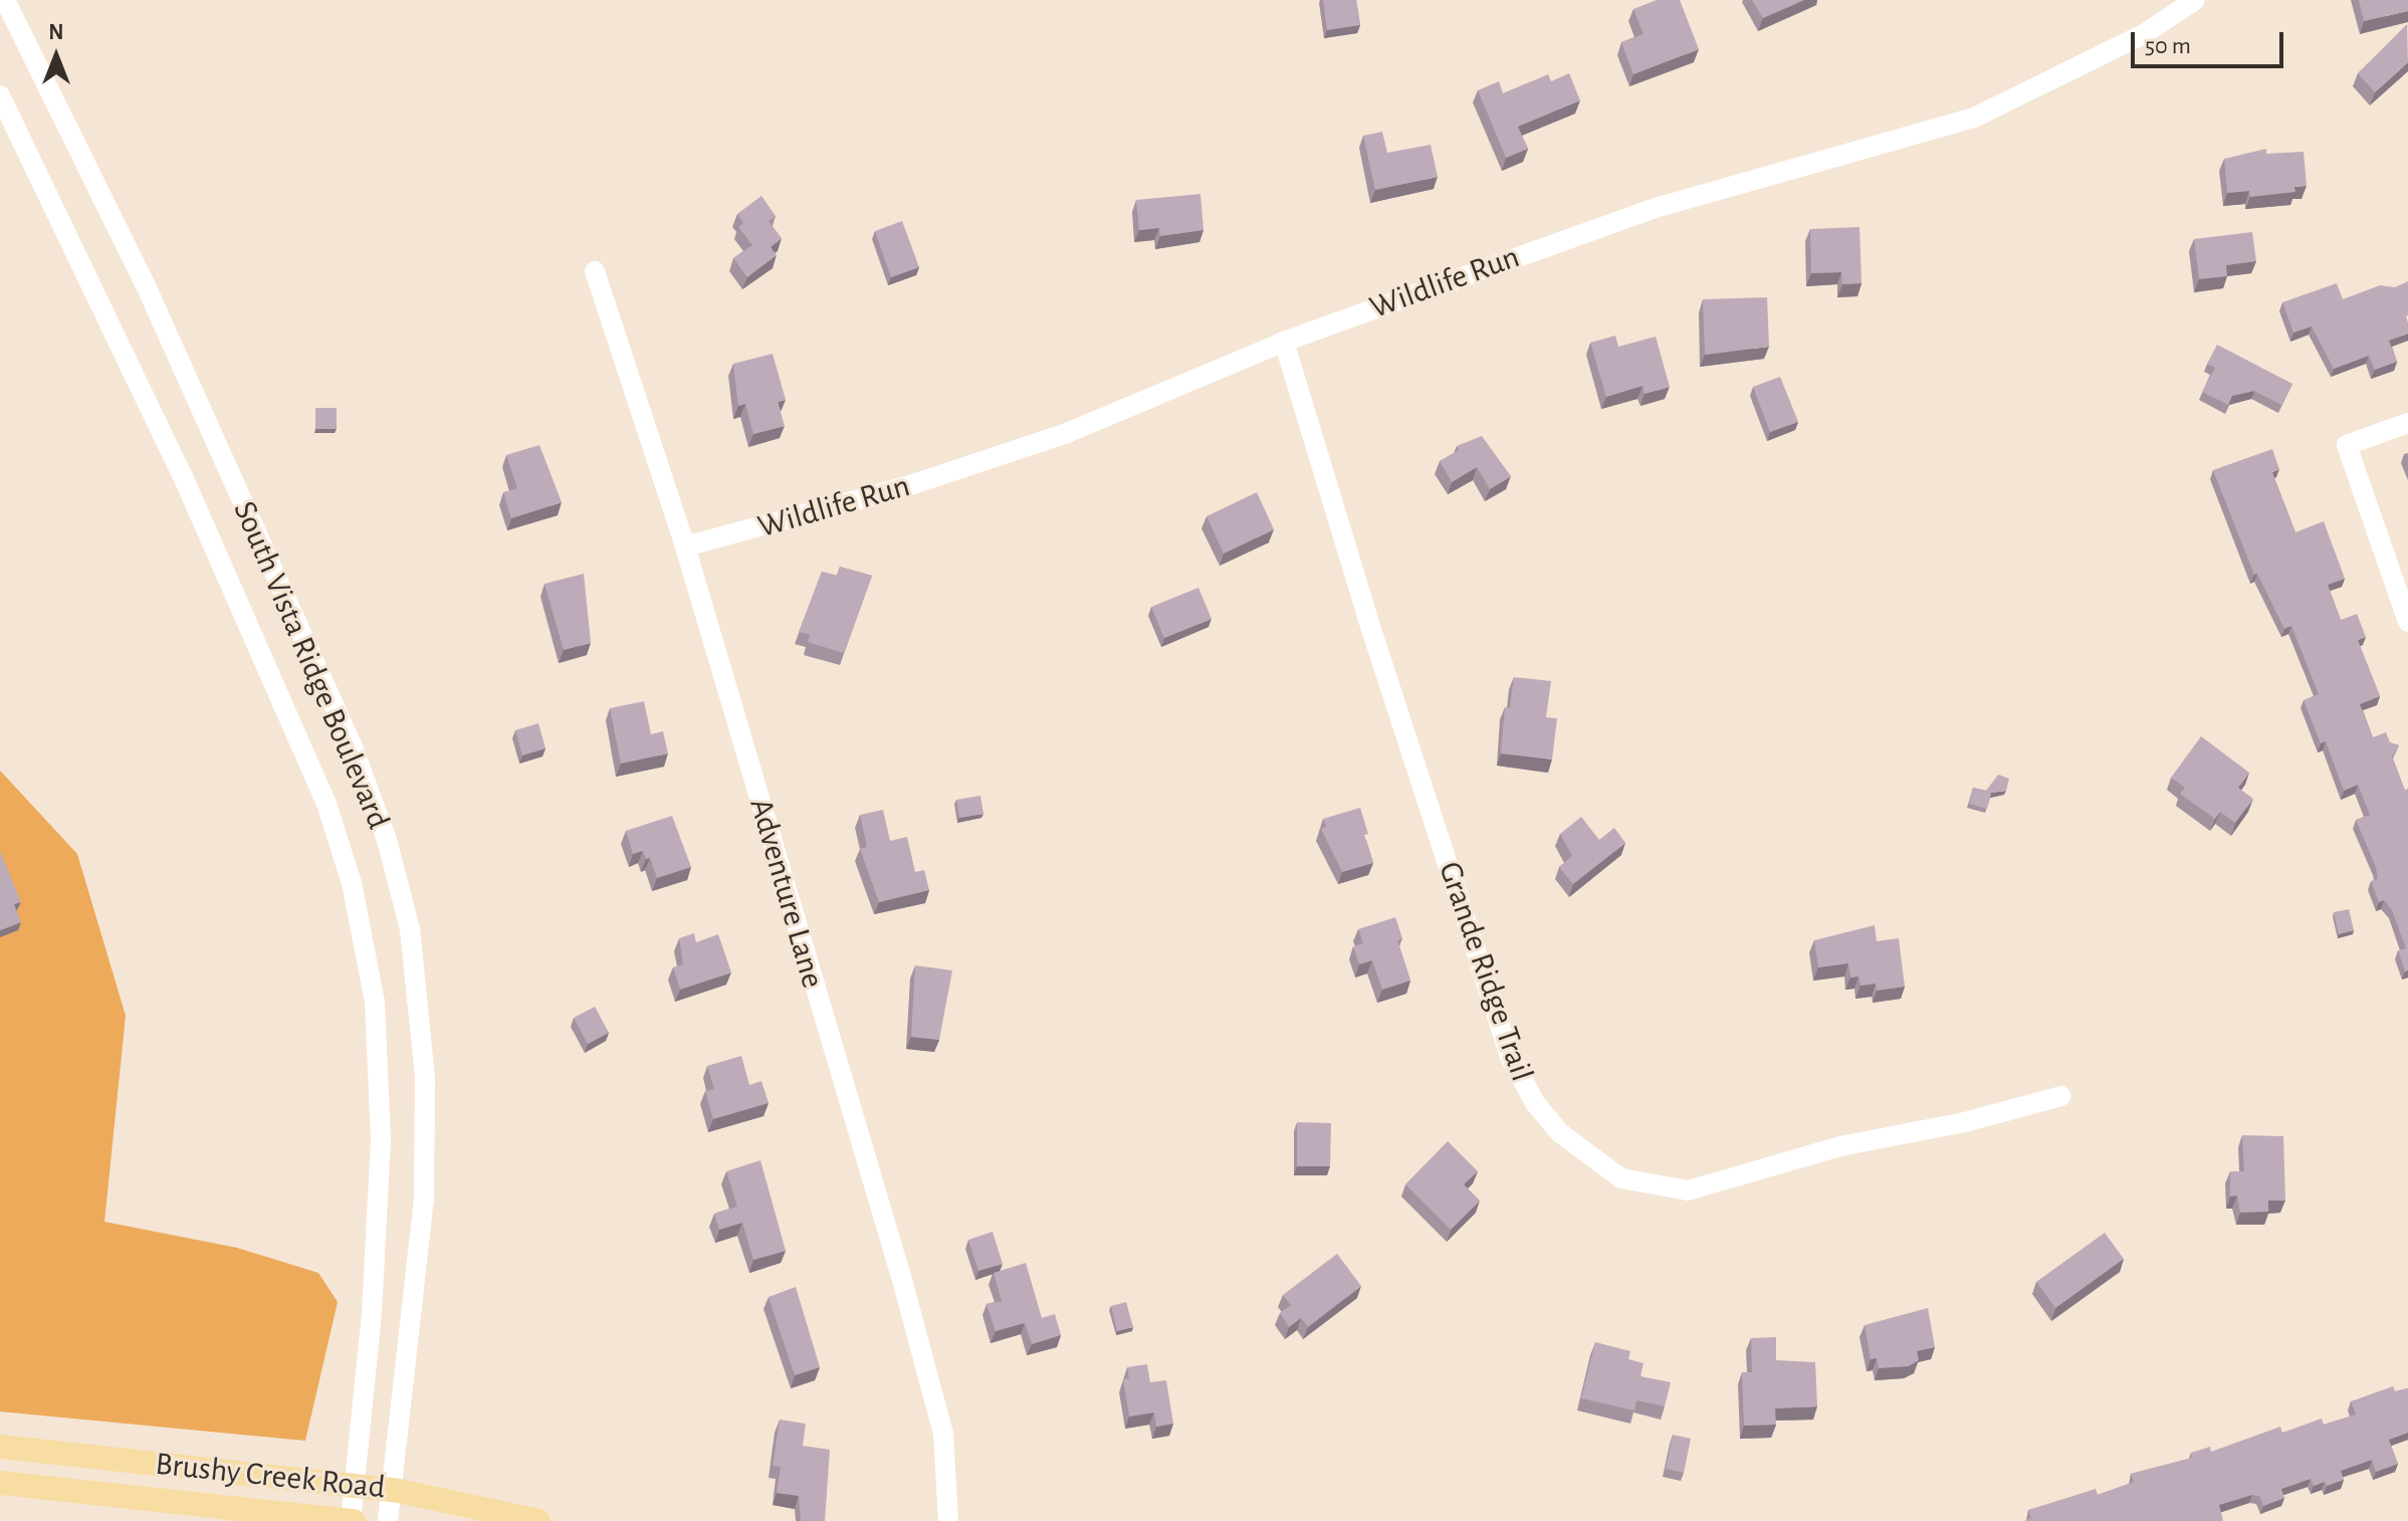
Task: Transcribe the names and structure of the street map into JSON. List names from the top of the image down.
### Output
{
  "streets": {
    "main road": ["Brushy Creek Road"],
    "street": [
      "Wildlife Run",
      "South Vista Ridge Boulevard",
      "Adventure Lane",
      "Grande Ridge Trail"
    ]
  },
  "crossings": [
    ["Wildlife Run", "Adventure Lane"],
    ["Wildlife Run", "Grande Ridge Trail"],
    ["South Vista Ridge Boulevard", "Brushy Creek Road"]
  ],
  "scale_bar": "50 m",
  "north": "top"
}
